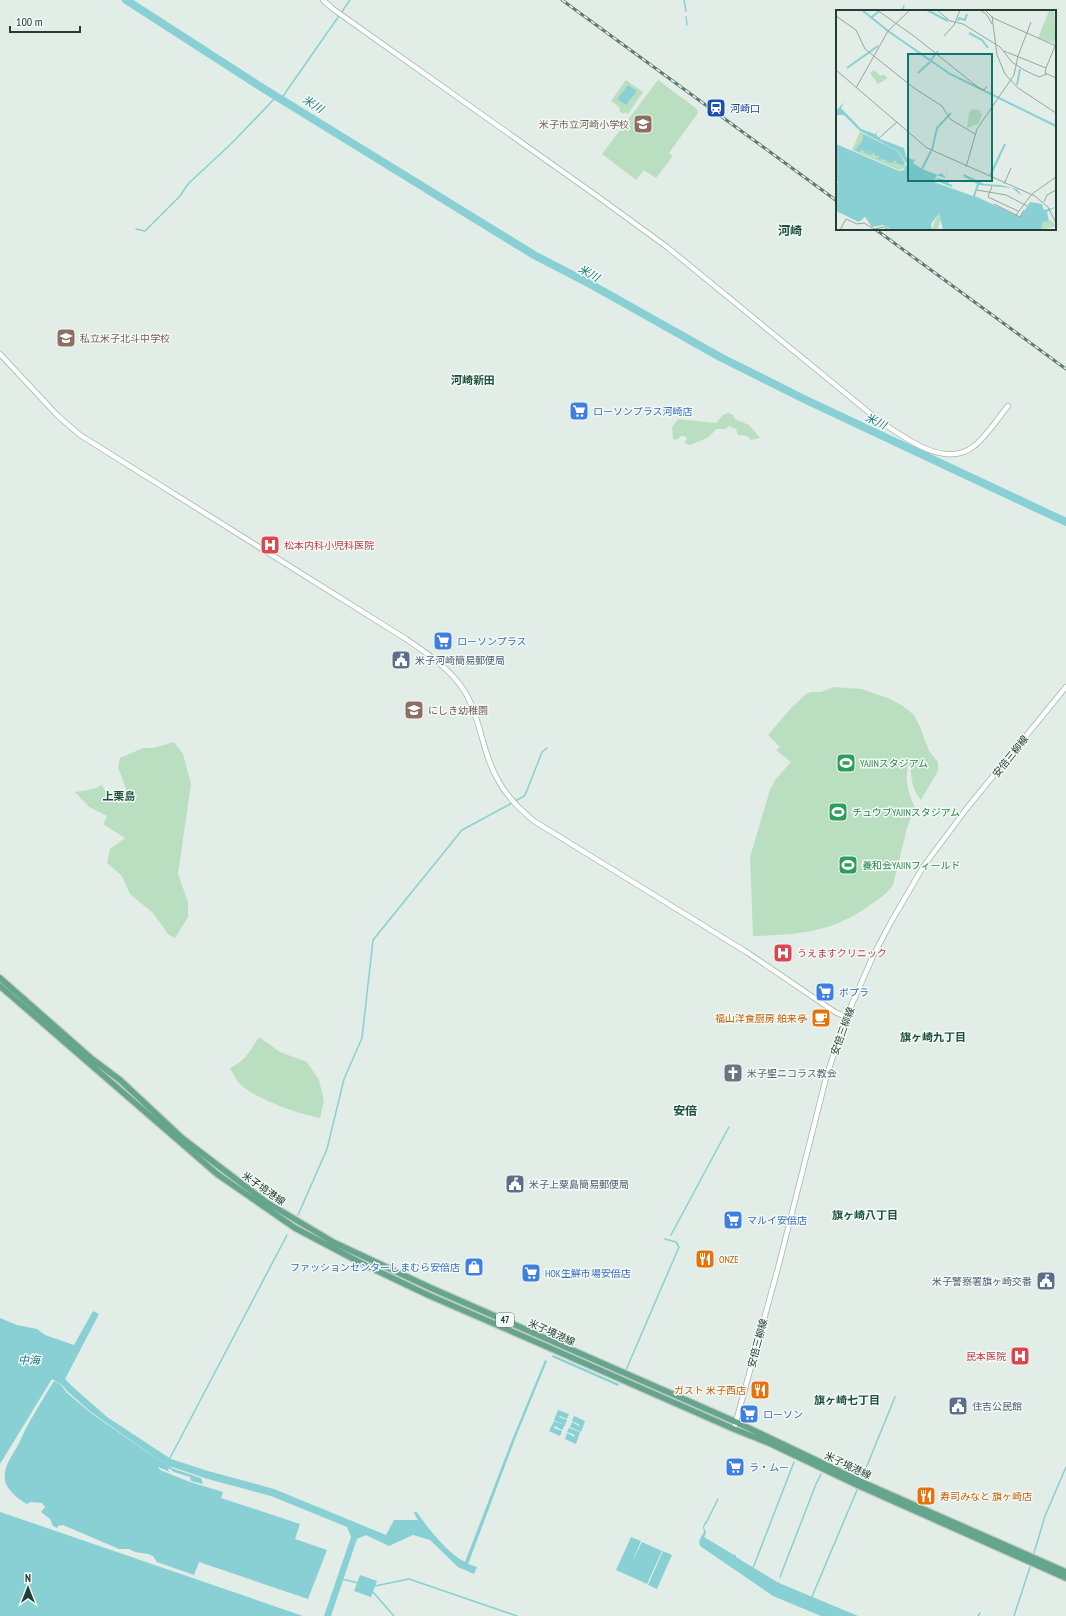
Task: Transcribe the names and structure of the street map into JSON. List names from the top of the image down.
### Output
{
  "streets": {
    "main road": ["米子境港線", "47"],
    "street": ["安倍三柳線"]
  },
  "crossings": [
    ["安倍三柳線", "米子境港線"]
  ],
  "districts": [
    "河崎",
    "河崎新田",
    "上栗島",
    "旗ヶ崎九丁目",
    "安倍",
    "旗ヶ崎八丁目",
    "旗ヶ崎七丁目"
  ],
  "water": ["米川", "中海"],
  "places": {
    "station": ["河崎口"],
    "school or university": ["米子市立河崎小学校", "私立米子北斗中学校", "にしき幼稚園"],
    "supermarket": [
      "ローソンプラス河崎店",
      "ローソンプラス",
      "ポプラ",
      "マルイ安倍店",
      "HOK生鮮市場安倍店",
      "ローソン",
      "ラ・ムー"
    ],
    "hospital": ["松本内科小児科医院", "うえますクリニック", "民本医院"],
    "public building": [
      "米子河崎簡易郵便局",
      "米子上粟島簡易郵便局",
      "米子警察署旗ヶ崎交番",
      "住吉公民館"
    ],
    "sports": ["YAJINスタジアム", "チュウブYAJINスタジアム", "養和会YAJINフィールド"],
    "cafe": ["福山洋食厨房 舶来亭"],
    "church": ["米子聖ニコラス教会"],
    "restaurant": ["ONZE", "ガスト 米子西店", "寿司みなと 旗ヶ崎店"],
    "shop": ["ファッションセンターしまむら安倍店"]
  },
  "scale_bar": "100 m",
  "north": "top"
}
